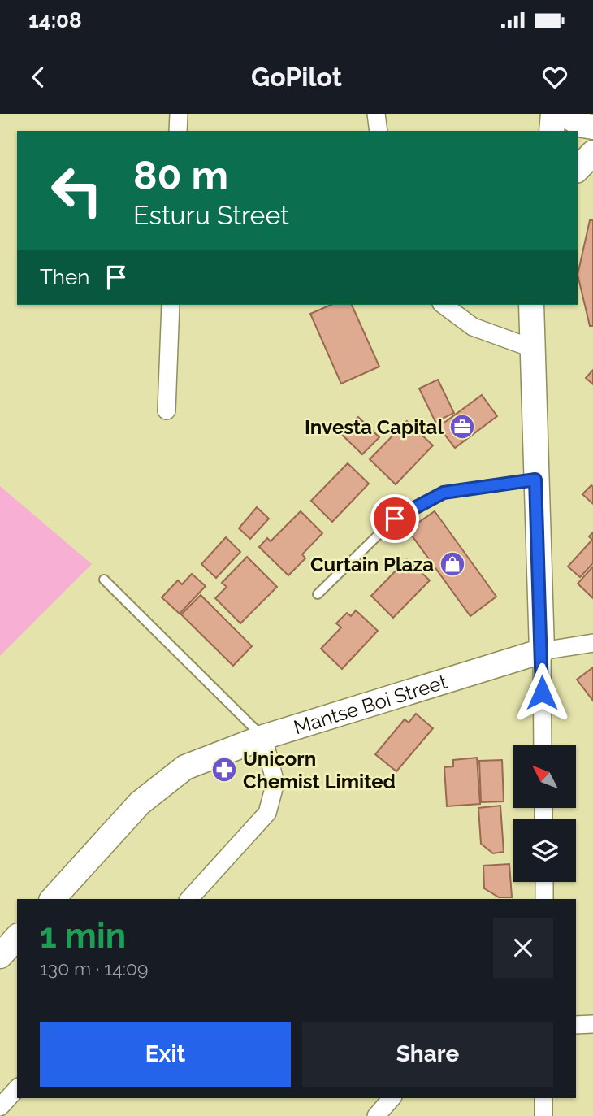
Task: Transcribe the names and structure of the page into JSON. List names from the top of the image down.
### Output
{
  "streets": {
    "street": ["Mantse Boi Street"]
  },
  "places": {
    "office": ["Investa Capital"],
    "shop": ["Curtain Plaza"],
    "pharmacy": ["Unicorn Chemist Limited"]
  },
  "north": "top left",
  "page": {
    "status": "14:08",
    "header": "GoPilot",
    "turn": ["80 m", "Esturu Street"],
    "then": "Then",
    "heading": ["1 min", "130 m · 14:09"],
    "buttons": ["Exit", "Share"]
  }
}
